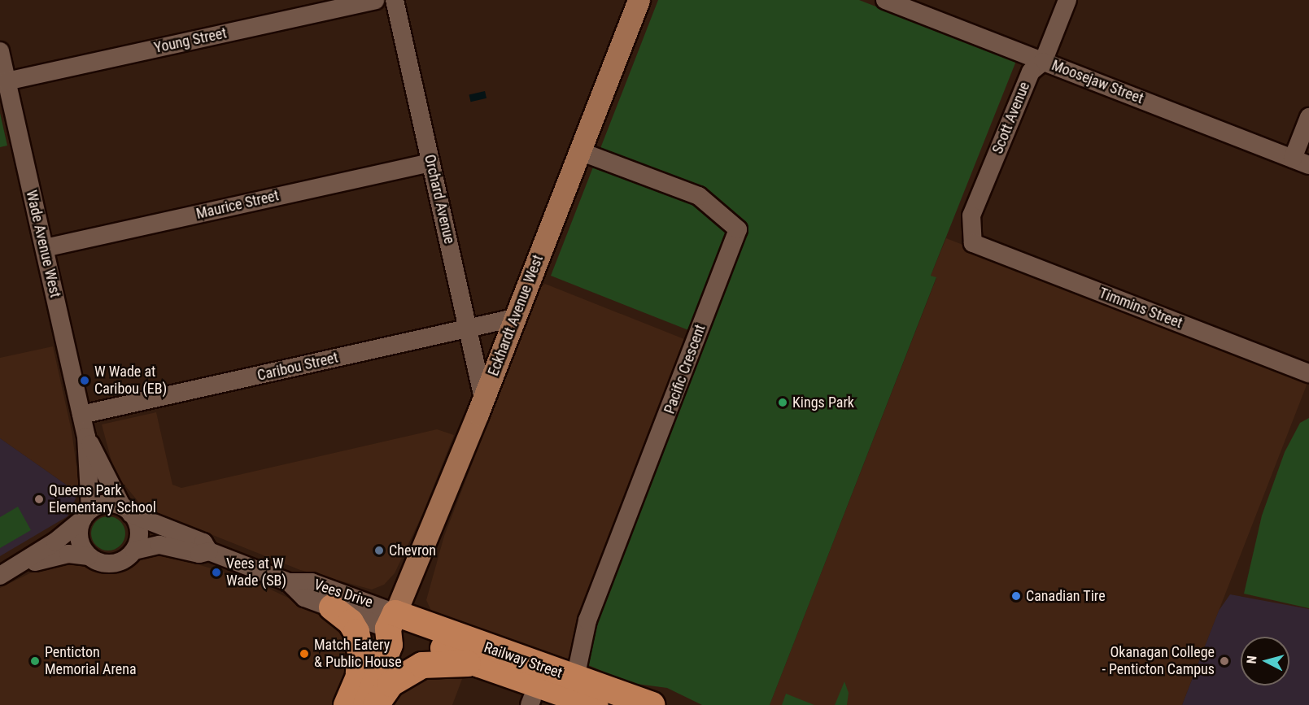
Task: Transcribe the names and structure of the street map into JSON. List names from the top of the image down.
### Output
{
  "streets": {
    "highway": ["Eckhardt Avenue West", "Railway Street"],
    "street": [
      "Young Street",
      "Moosejaw Street",
      "Scott Avenue",
      "Orchard Avenue",
      "Maurice Street",
      "Wade Avenue West",
      "Timmins Street",
      "Caribou Street",
      "Pacific Crescent",
      "Vees Drive"
    ]
  },
  "crossings": [
    ["Young Street", "Wade Avenue West"],
    ["Moosejaw Street", "Scott Avenue"],
    ["Scott Avenue", "Timmins Street"],
    ["Orchard Avenue", "Maurice Street"],
    ["Orchard Avenue", "Eckhardt Avenue West"],
    ["Orchard Avenue", "Caribou Street"],
    ["Maurice Street", "Wade Avenue West"],
    ["Wade Avenue West", "Caribou Street"],
    ["Wade Avenue West", "Vees Drive"],
    ["Eckhardt Avenue West", "Caribou Street"],
    ["Eckhardt Avenue West", "Pacific Crescent"],
    ["Eckhardt Avenue West", "Vees Drive"],
    ["Eckhardt Avenue West", "Railway Street"],
    ["Pacific Crescent", "Railway Street"],
    ["Vees Drive", "Railway Street"]
  ],
  "places": [
    "W Wade at Caribou (EB)",
    "Kings Park",
    "Queens Park Elementary School",
    "Chevron",
    "Vees at W Wade (SB)",
    "Canadian Tire",
    "Match Eatery & Public House",
    "Penticton Memorial Arena",
    "Okanagan College - Penticton Campus"
  ],
  "north": "left"
}
